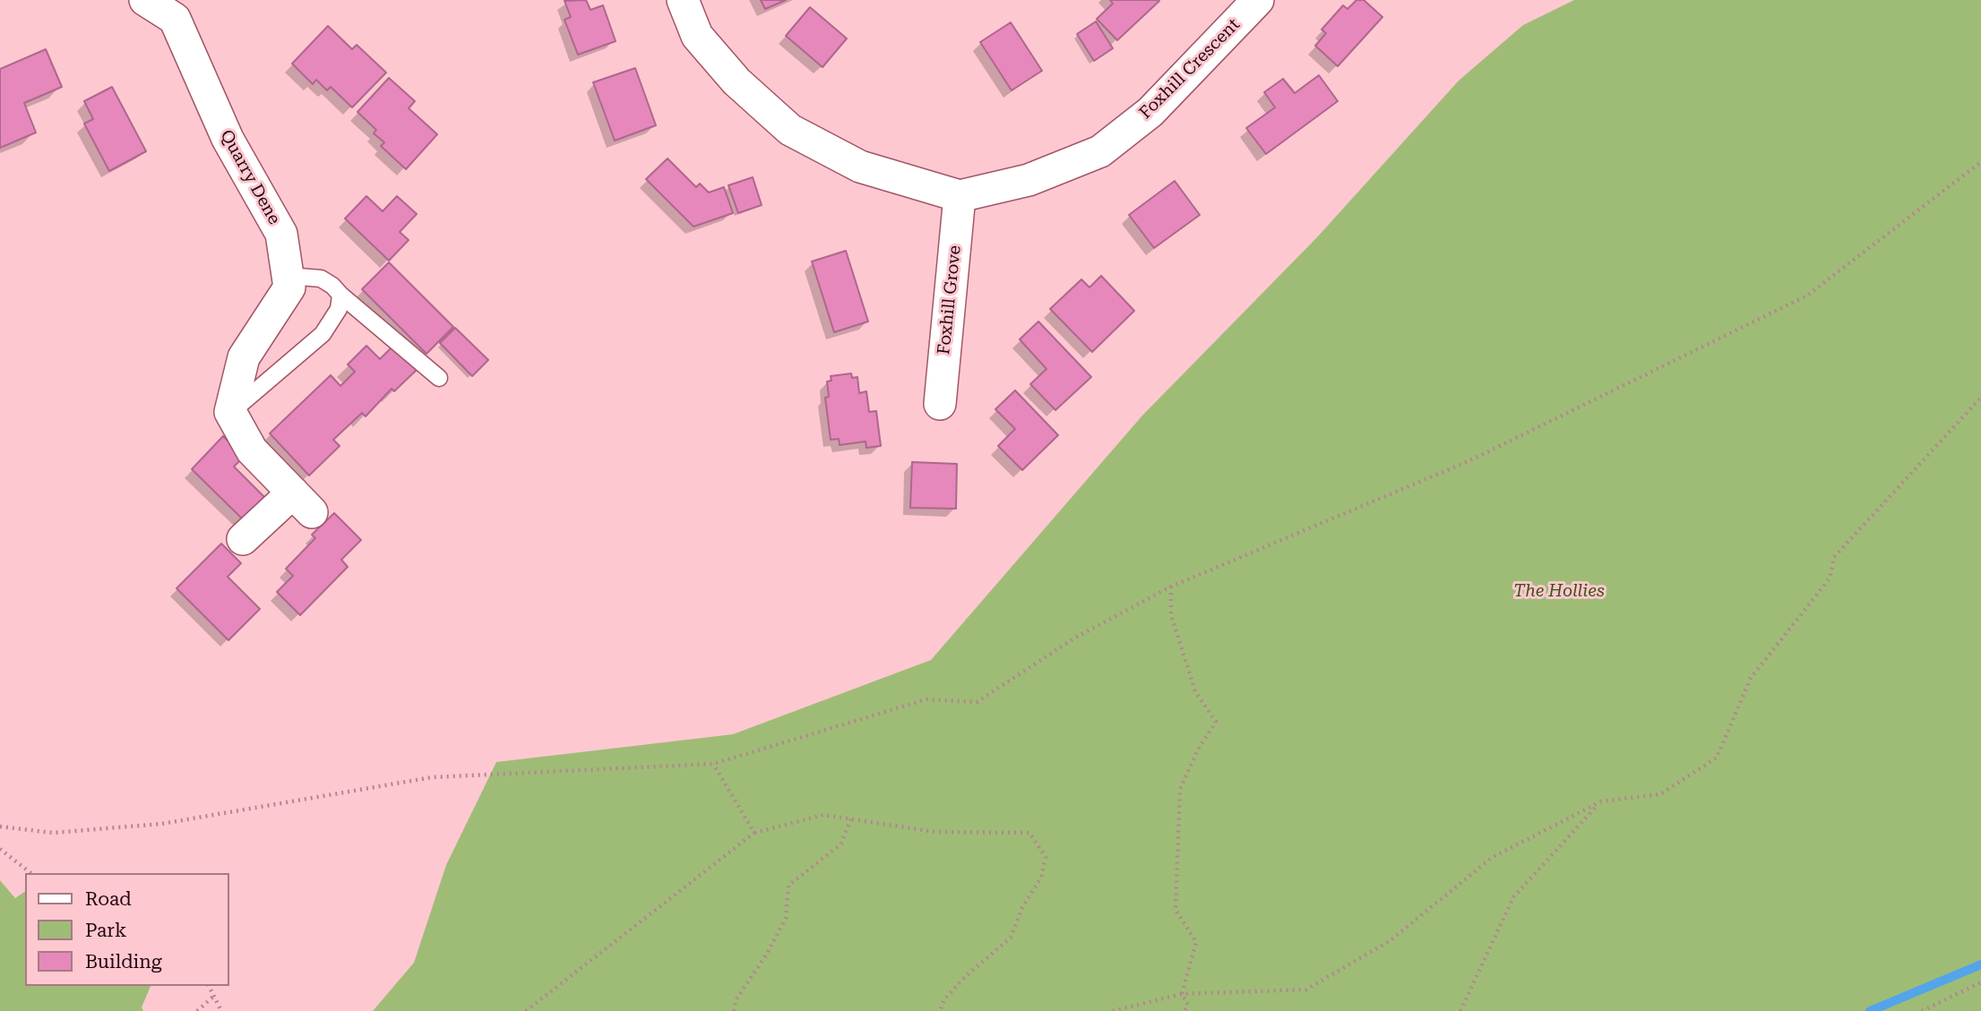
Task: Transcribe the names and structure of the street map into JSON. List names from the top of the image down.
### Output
{
  "streets": {
    "street": ["Foxhill Crescent", "Quarry Dene", "Foxhill Grove"]
  },
  "crossings": [
    ["Foxhill Crescent", "Foxhill Grove"]
  ],
  "parks": ["The Hollies"],
  "legend": ["Road", "Park", "Building"]
}
